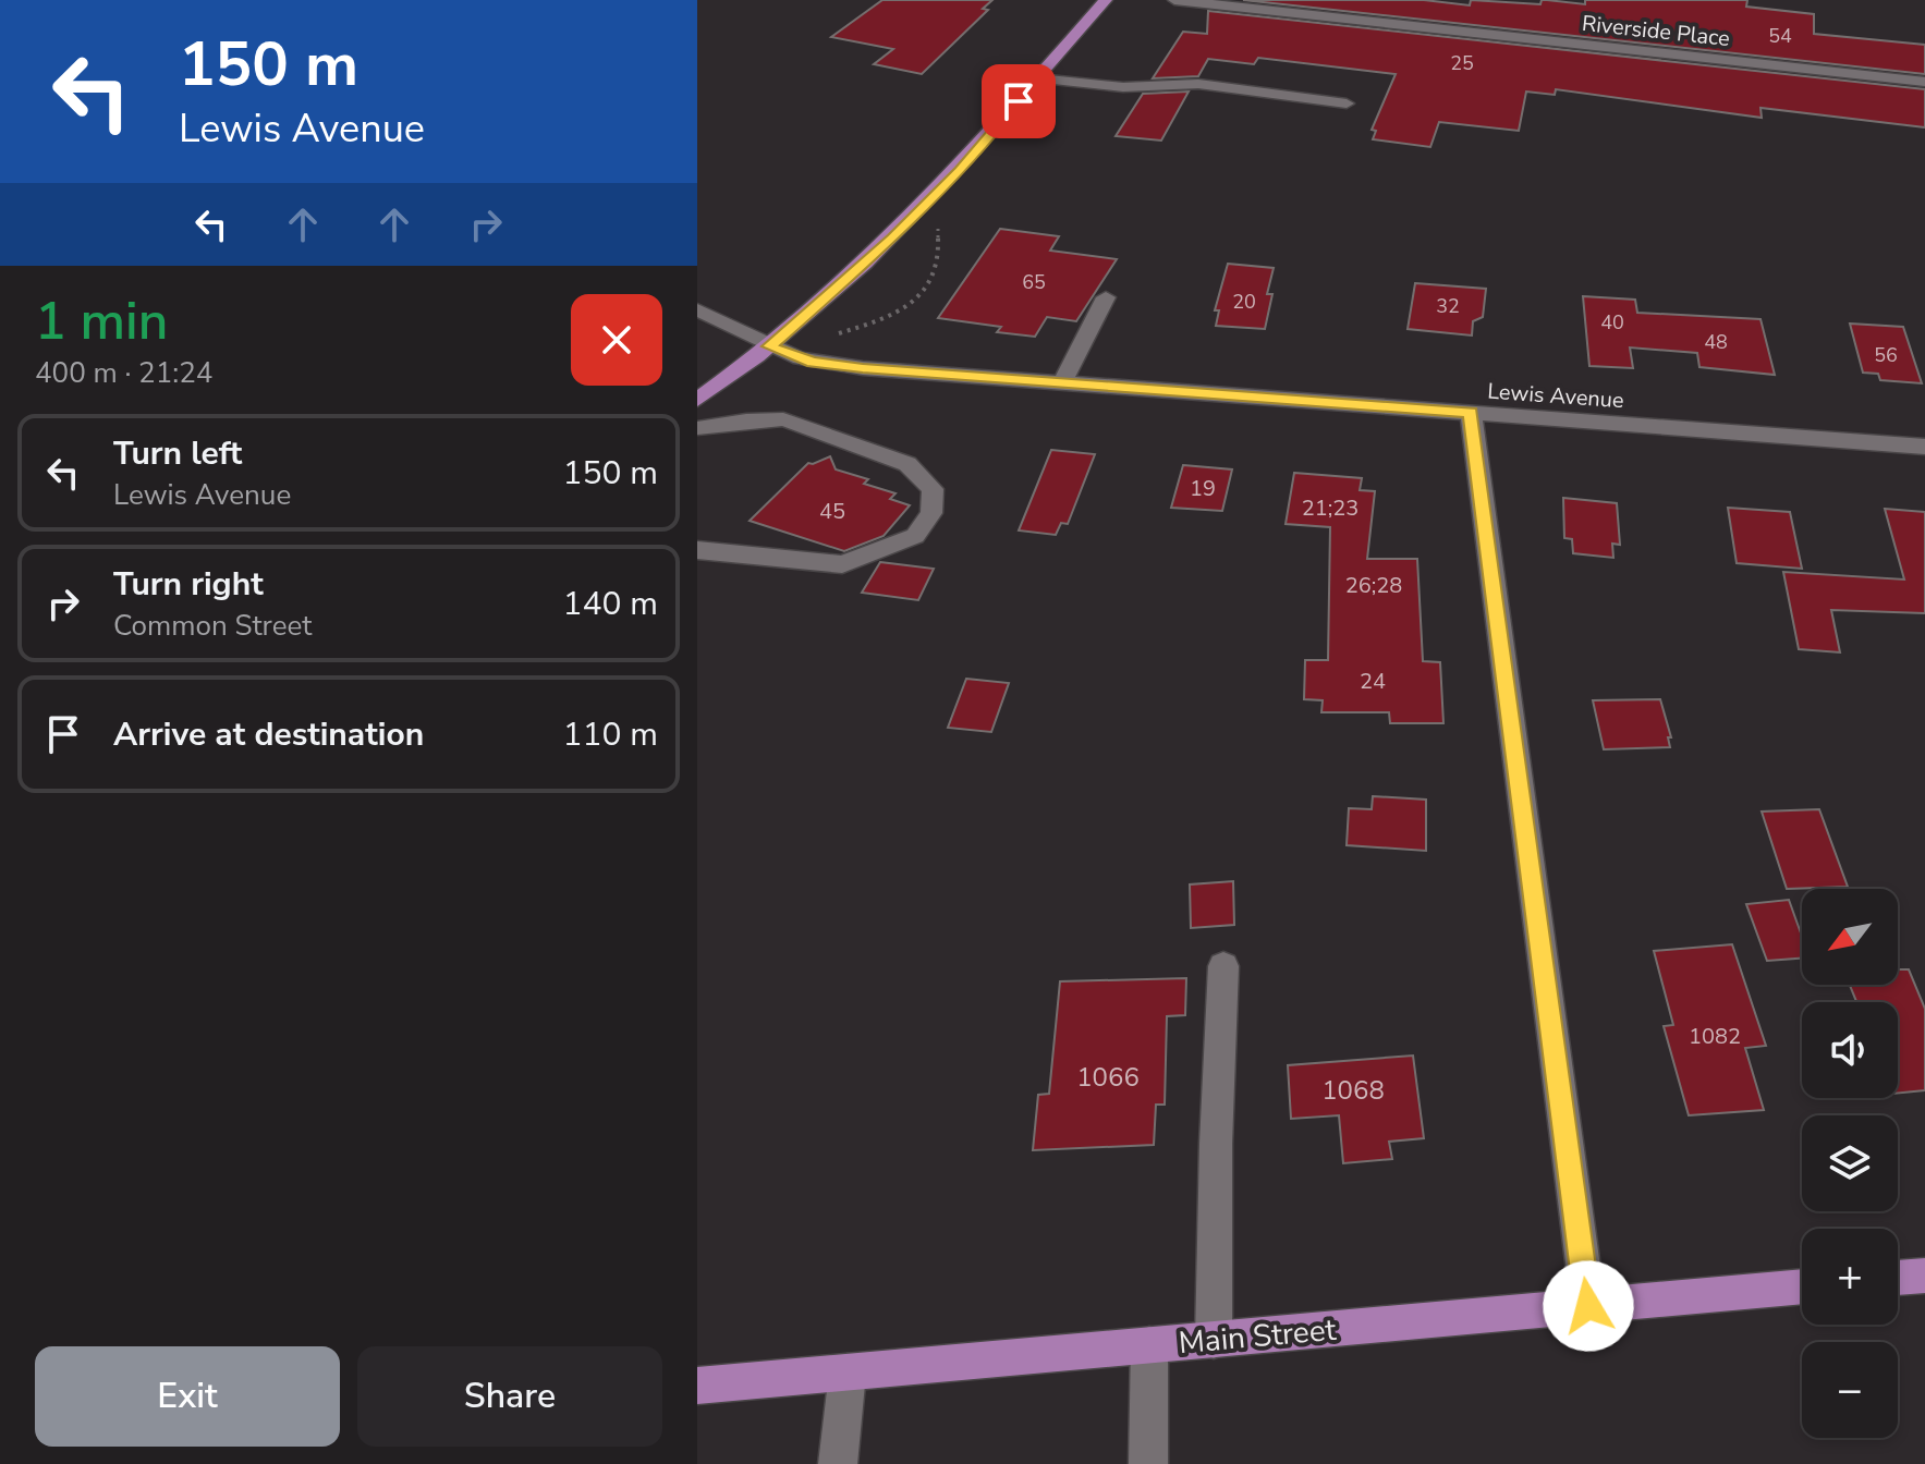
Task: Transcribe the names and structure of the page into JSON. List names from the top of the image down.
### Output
{
  "streets": {
    "main road": ["Main Street"],
    "street": ["Riverside Place", "Lewis Avenue"]
  },
  "house_numbers": [
    "54",
    "25",
    "65",
    "20",
    "32",
    "40",
    "48",
    "56",
    "19",
    "21;23",
    "45",
    "26;28",
    "24",
    "1082",
    "1066",
    "1068"
  ],
  "north": "bottom left",
  "page": {
    "turn": ["150 m", "Lewis Avenue"],
    "heading": ["1 min", "400 m · 21:24"],
    "list": [
      {
        "name": "Turn left",
        "note": "Lewis Avenue",
        "value": "150 m"
      },
      {
        "name": "Turn right",
        "note": "Common Street",
        "value": "140 m"
      },
      {
        "name": "Arrive at destination",
        "value": "110 m"
      }
    ],
    "map_buttons": ["+", "−"],
    "buttons": ["Exit", "Share"]
  }
}
